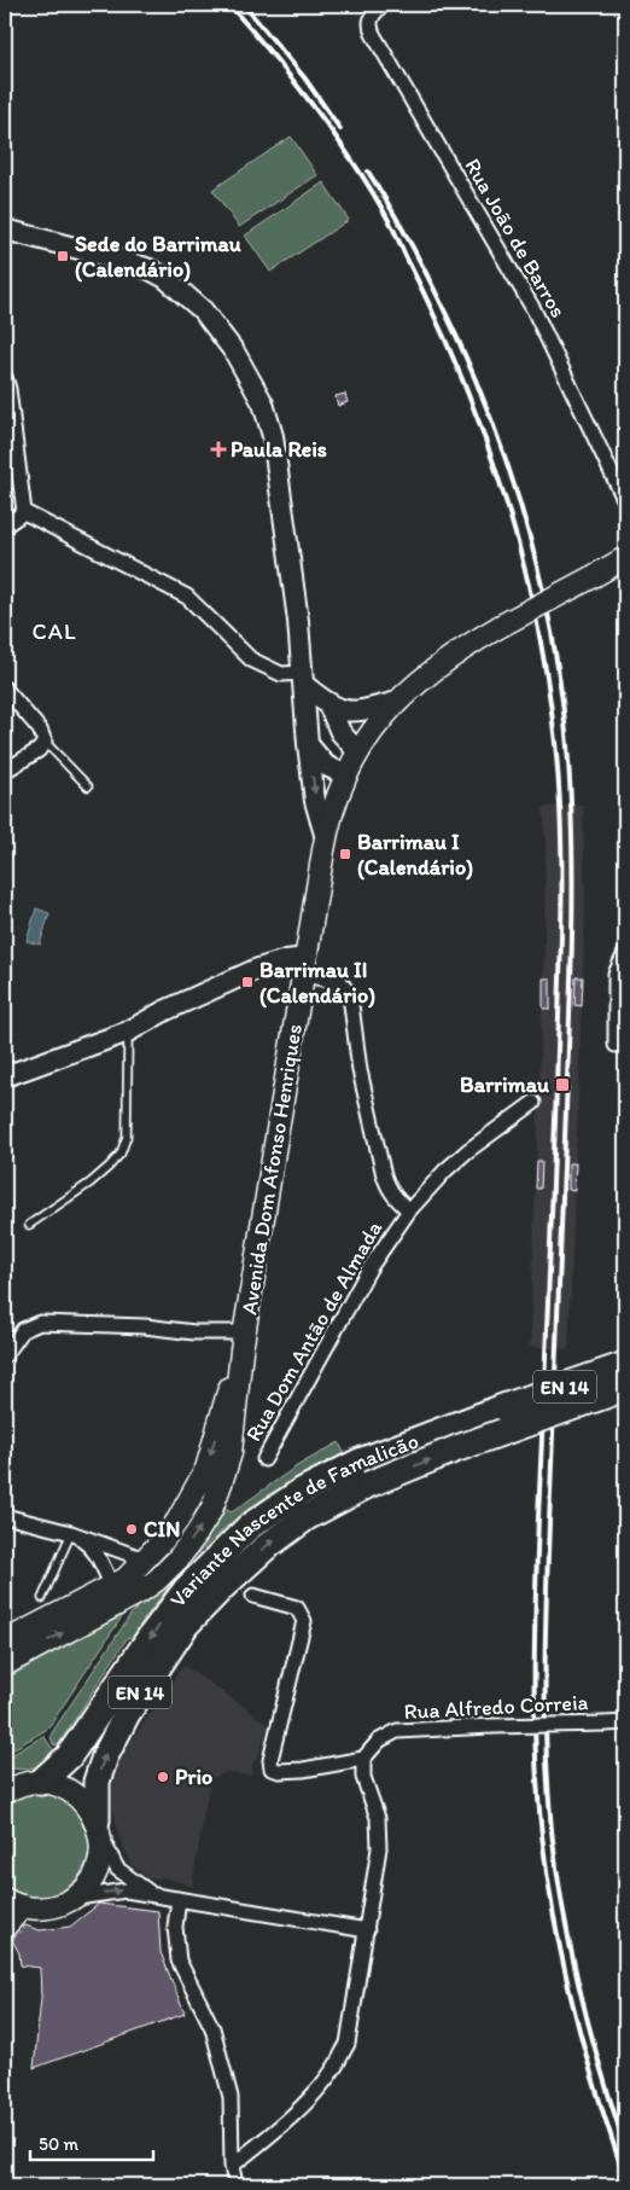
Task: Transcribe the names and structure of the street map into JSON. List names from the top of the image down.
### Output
{
  "streets": {
    "highway": ["EN 14", "Variante Nascente de Famalicão"],
    "main road": ["Avenida Dom Afonso Henriques"],
    "street": ["Rua João de Barros", "Rua Dom Antão de Almada", "Rua Alfredo Correia"]
  },
  "crossings": [
    ["EN 14", "Variante Nascente de Famalicão"]
  ],
  "districts": ["CAL"],
  "places": {
    "transit": [
      "Sede do Barrimau (Calendário)",
      "Barrimau I (Calendário)",
      "Barrimau II (Calendário)",
      "Barrimau"
    ],
    "health": ["Paula Reis"],
    "other": ["CIN", "Prio"]
  },
  "scale_bar": "50 m"
}
